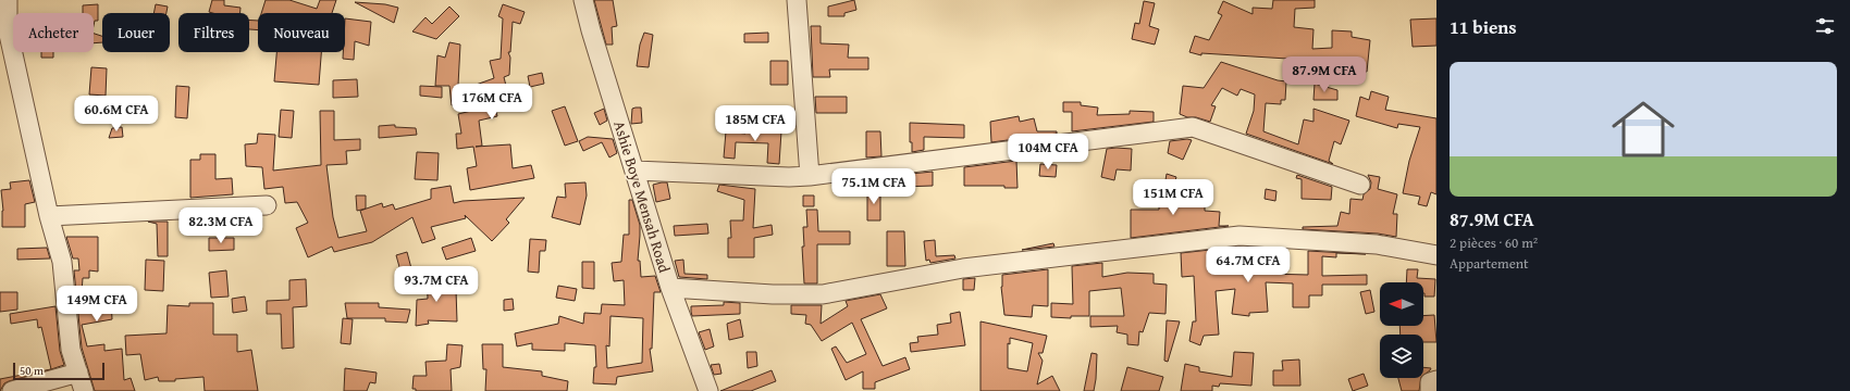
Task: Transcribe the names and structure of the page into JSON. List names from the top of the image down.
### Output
{
  "streets": {
    "street": ["Ashie Boye Mensah Road"]
  },
  "scale_bar": "50 m",
  "north": "left",
  "page": {
    "heading": "11 biens",
    "chip": [
      "Acheter",
      "Louer",
      "Filtres",
      "Nouveau"
    ],
    "list": [
      {
        "name": "87.9M CFA",
        "note": "2 pièces · 60 m² · Appartement"
      }
    ],
    "price": [
      "87.9M CFA",
      "176M CFA",
      "60.6M CFA",
      "185M CFA",
      "104M CFA",
      "75.1M CFA",
      "151M CFA",
      "82.3M CFA",
      "64.7M CFA",
      "93.7M CFA",
      "149M CFA"
    ],
    "scale": "50 m"
  }
}
